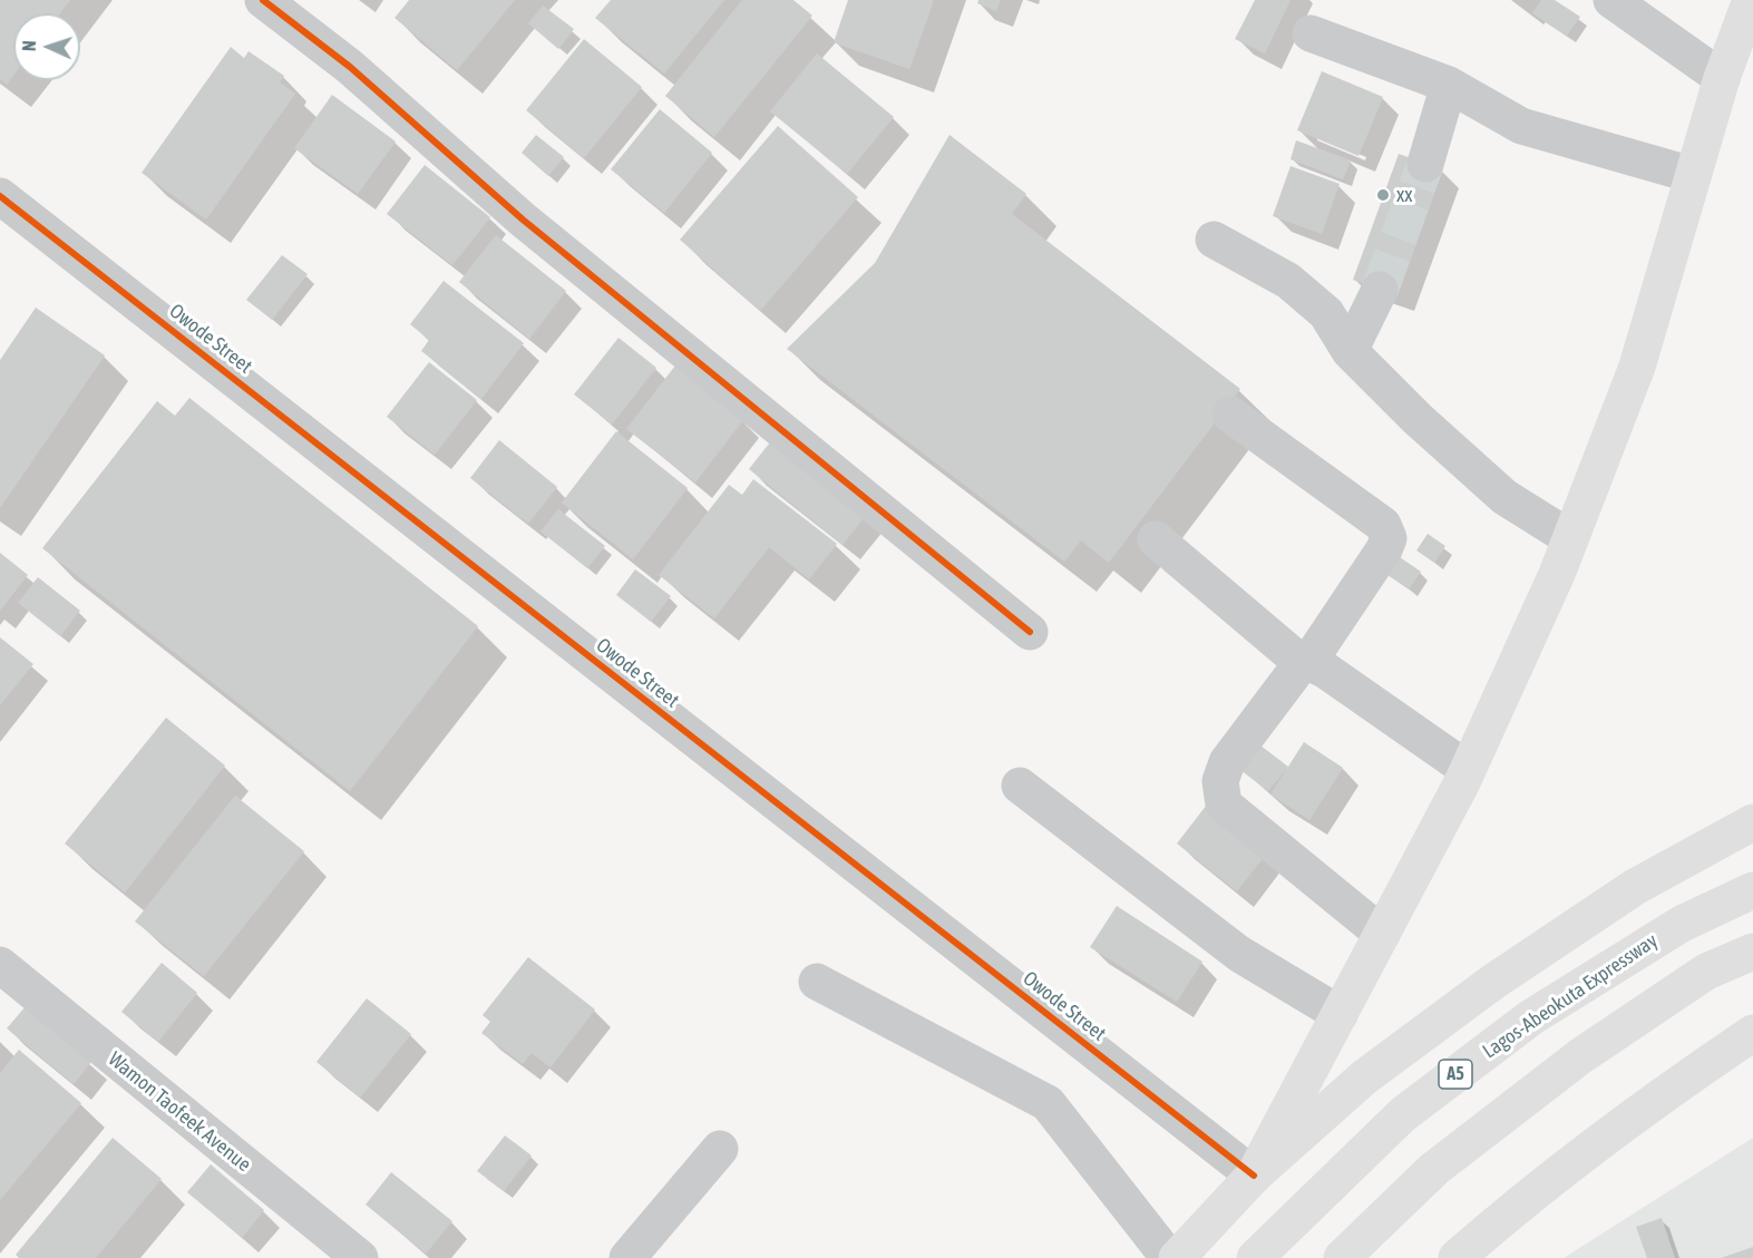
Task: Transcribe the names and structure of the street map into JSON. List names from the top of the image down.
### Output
{
  "streets": {
    "main road": ["Lagos-Abeokuta Expressway", "A5"],
    "street": ["Owode Street", "Wamon Taofeek Avenue"]
  },
  "places": ["xx"],
  "north": "left"
}
